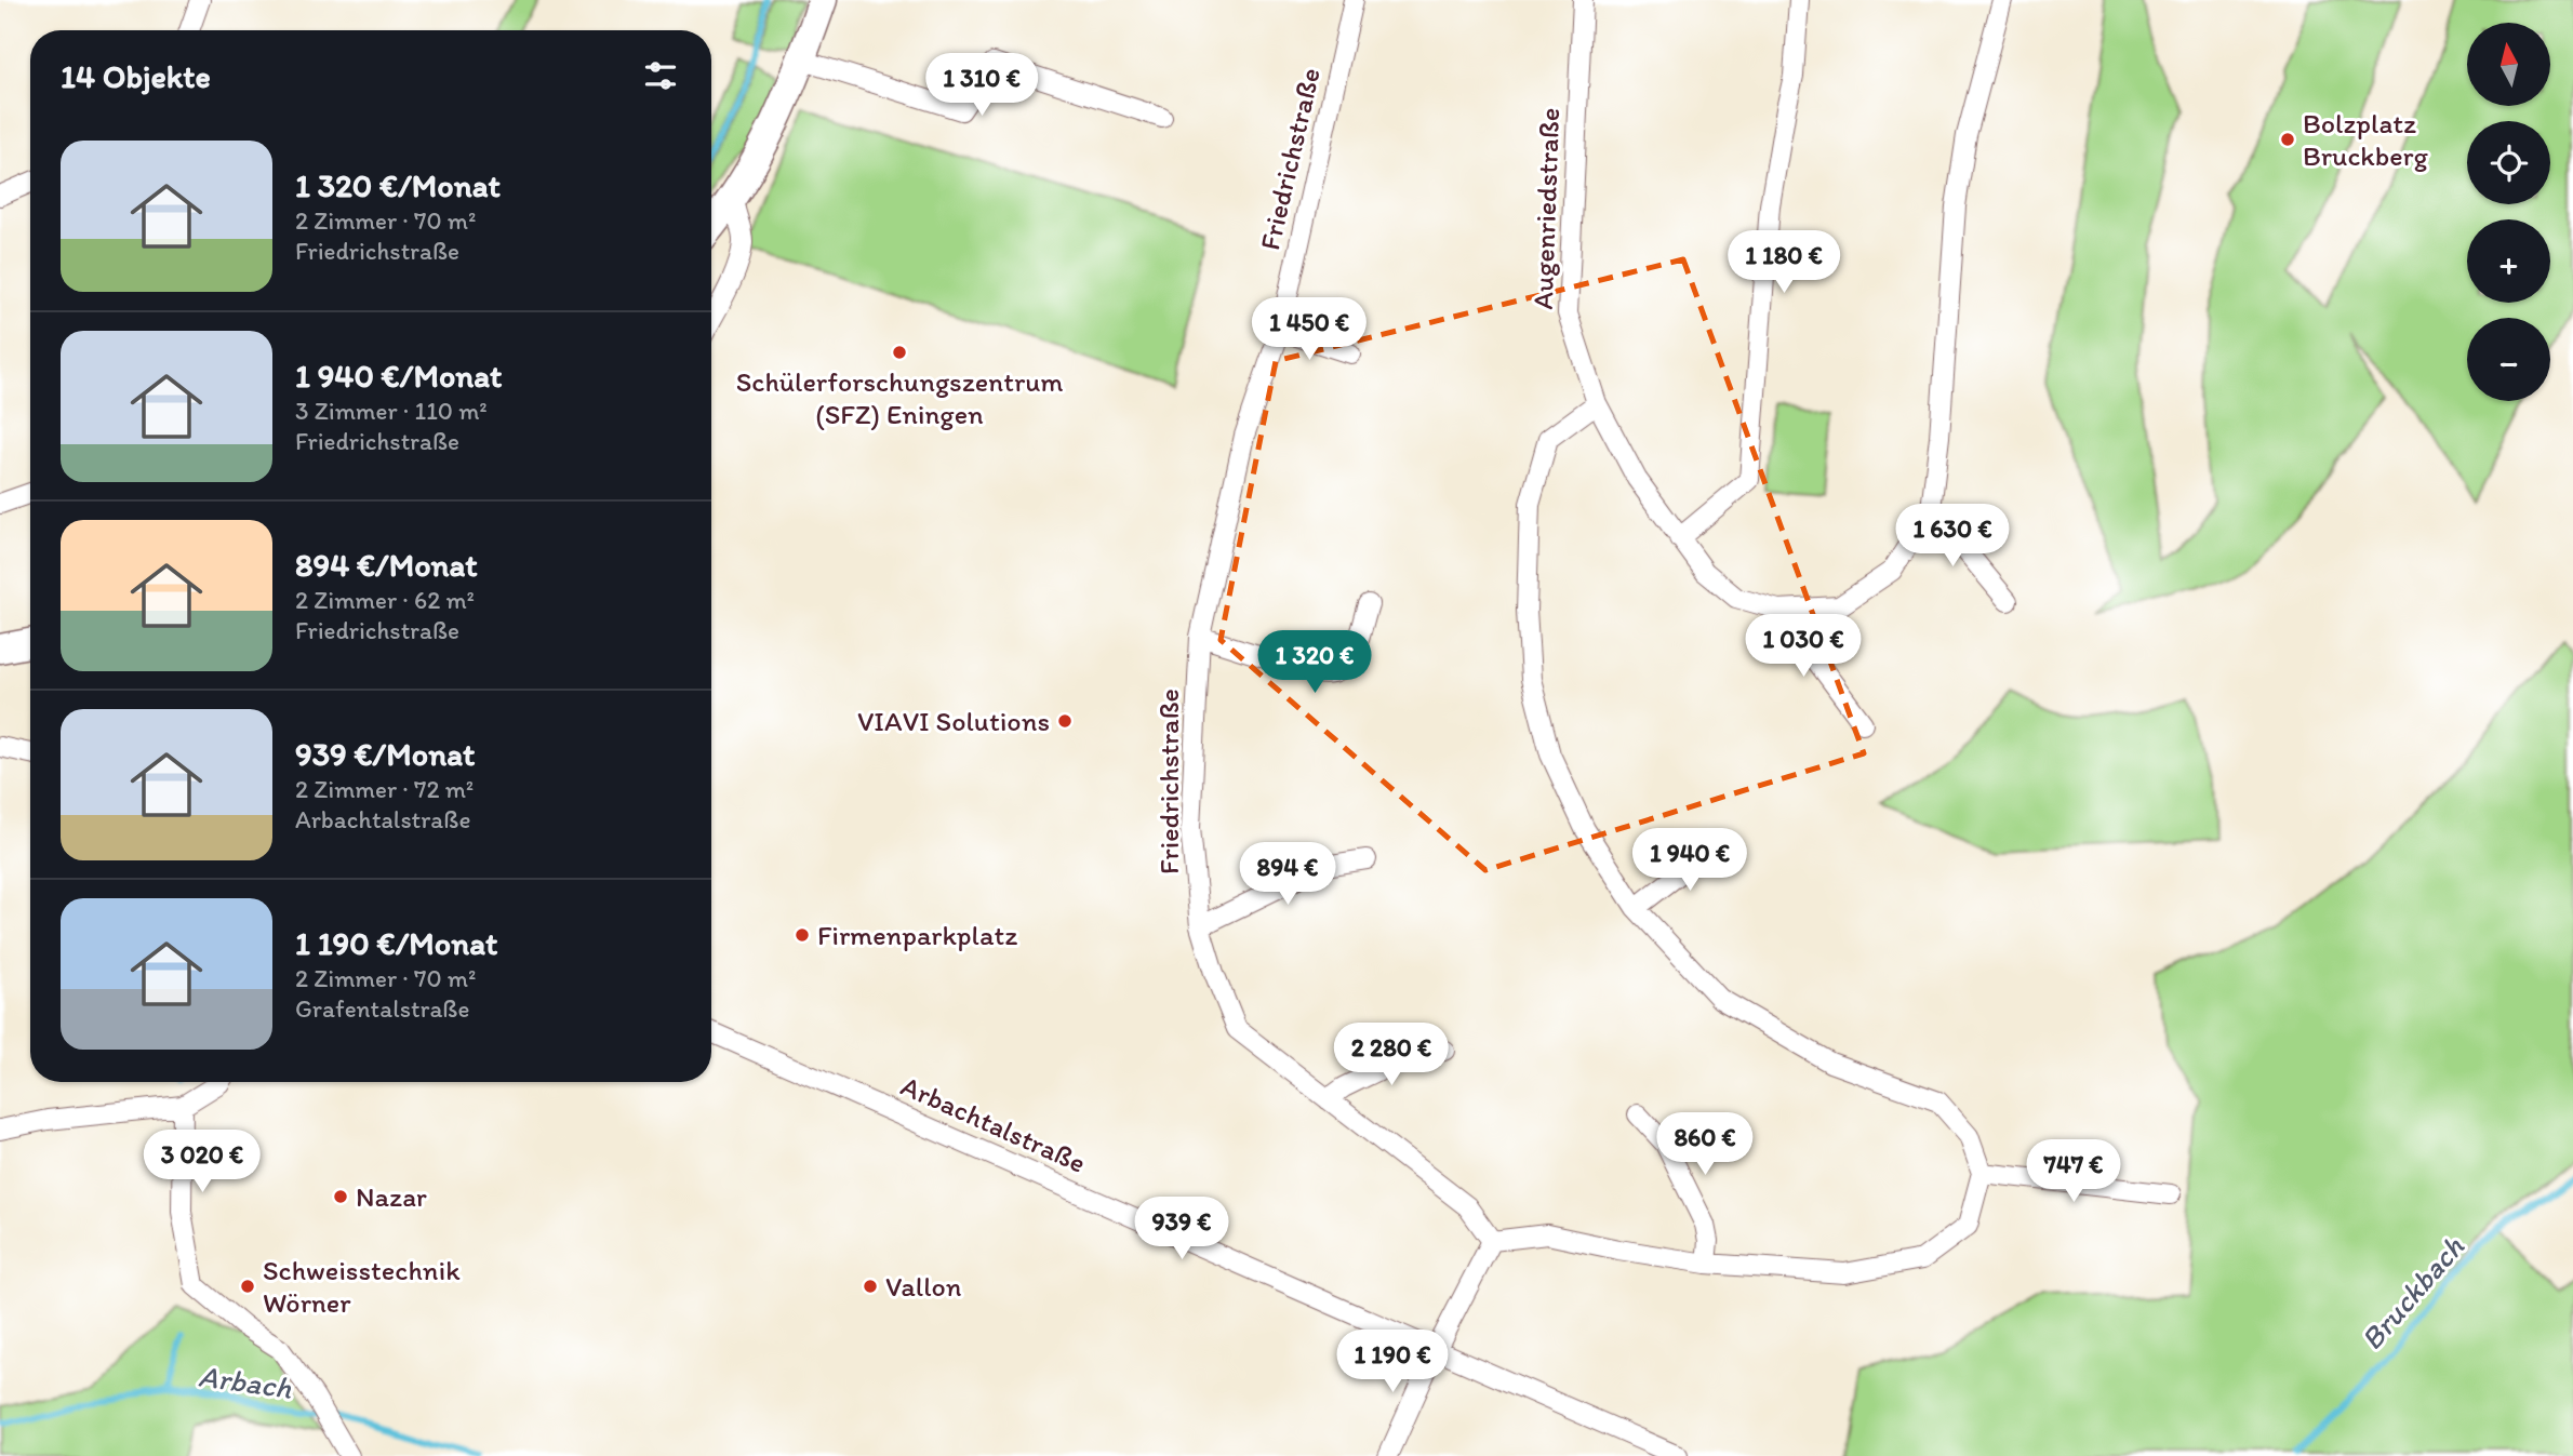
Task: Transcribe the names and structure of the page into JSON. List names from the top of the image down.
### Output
{
  "streets": {
    "street": ["Friedrichstraße", "Augenriedstraße", "Arbachtalstraße"]
  },
  "water": ["Bruckbach", "Arbach"],
  "places": [
    "Bolzplatz Bruckberg",
    "Schülerforschungszentrum (SFZ) Eningen",
    "VIAVI Solutions",
    "Firmenparkplatz",
    "Nazar",
    "Schweisstechnik Wörner",
    "Vallon"
  ],
  "north": "top",
  "page": {
    "map_buttons": ["+", "−"],
    "heading": "14 Objekte",
    "price": [
      "1 310 €",
      "1 180 €",
      "1 450 €",
      "1 630 €",
      "1 030 €",
      "1 320 €",
      "1 940 €",
      "894 €",
      "2 280 €",
      "860 €",
      "3 020 €",
      "747 €",
      "939 €",
      "1 190 €"
    ],
    "list": [
      {
        "name": "1 320 €/Monat",
        "note": "2 Zimmer · 70 m² · Friedrichstraße"
      },
      {
        "name": "1 940 €/Monat",
        "note": "3 Zimmer · 110 m² · Friedrichstraße"
      },
      {
        "name": "894 €/Monat",
        "note": "2 Zimmer · 62 m² · Friedrichstraße"
      },
      {
        "name": "939 €/Monat",
        "note": "2 Zimmer · 72 m² · Arbachtalstraße"
      },
      {
        "name": "1 190 €/Monat",
        "note": "2 Zimmer · 70 m² · Grafentalstraße"
      }
    ]
  }
}
